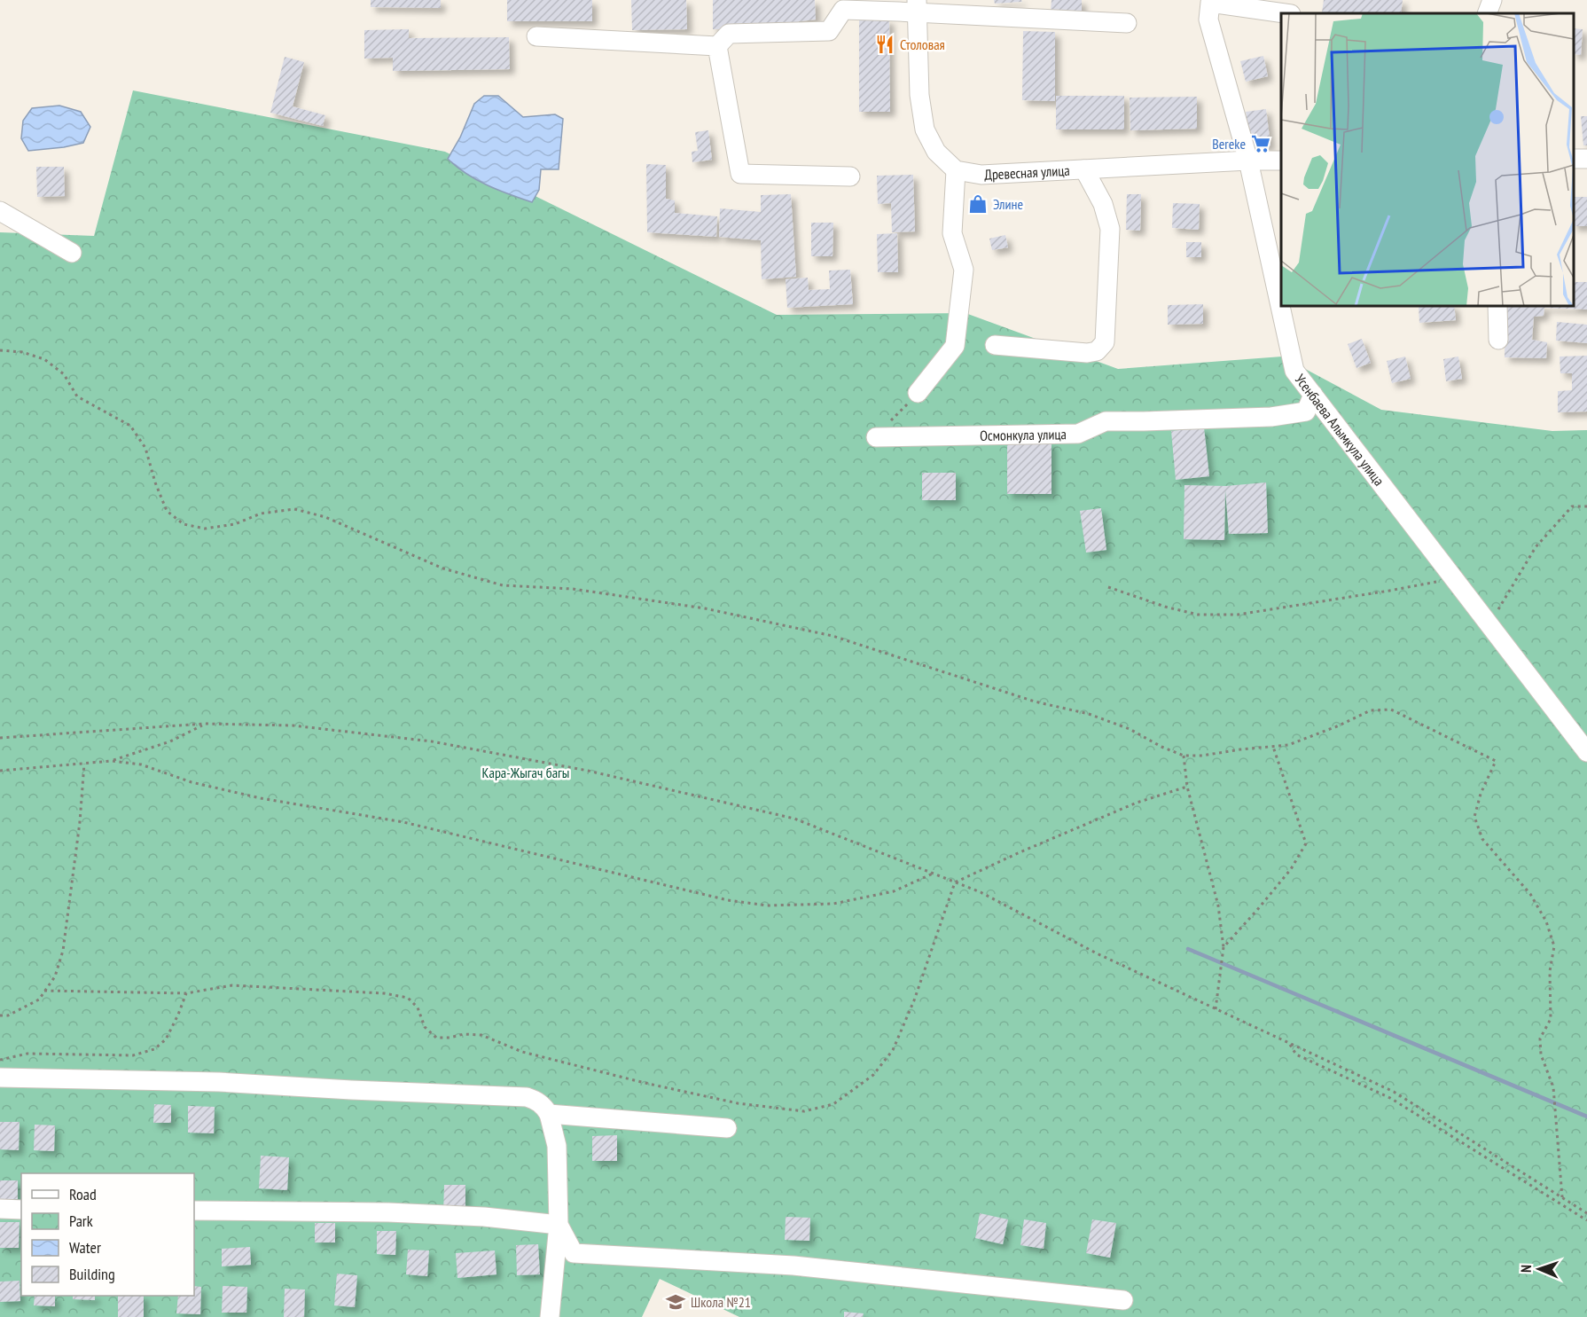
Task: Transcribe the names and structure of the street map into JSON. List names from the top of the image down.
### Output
{
  "streets": {
    "street": ["Древесная улица", "Усенбаева Алымкула улица", "Осмонкула улица"]
  },
  "crossings": [
    ["Древесная улица", "Усенбаева Алымкула улица"],
    ["Усенбаева Алымкула улица", "Осмонкула улица"]
  ],
  "parks": ["Кара-Жыгач багы"],
  "places": {
    "restaurant": ["Столовая"],
    "supermarket": ["Bereke"],
    "shop": ["Элине"],
    "school or university": ["Школа №21"]
  },
  "legend": [
    "Road",
    "Park",
    "Water",
    "Building"
  ],
  "north": "left"
}
